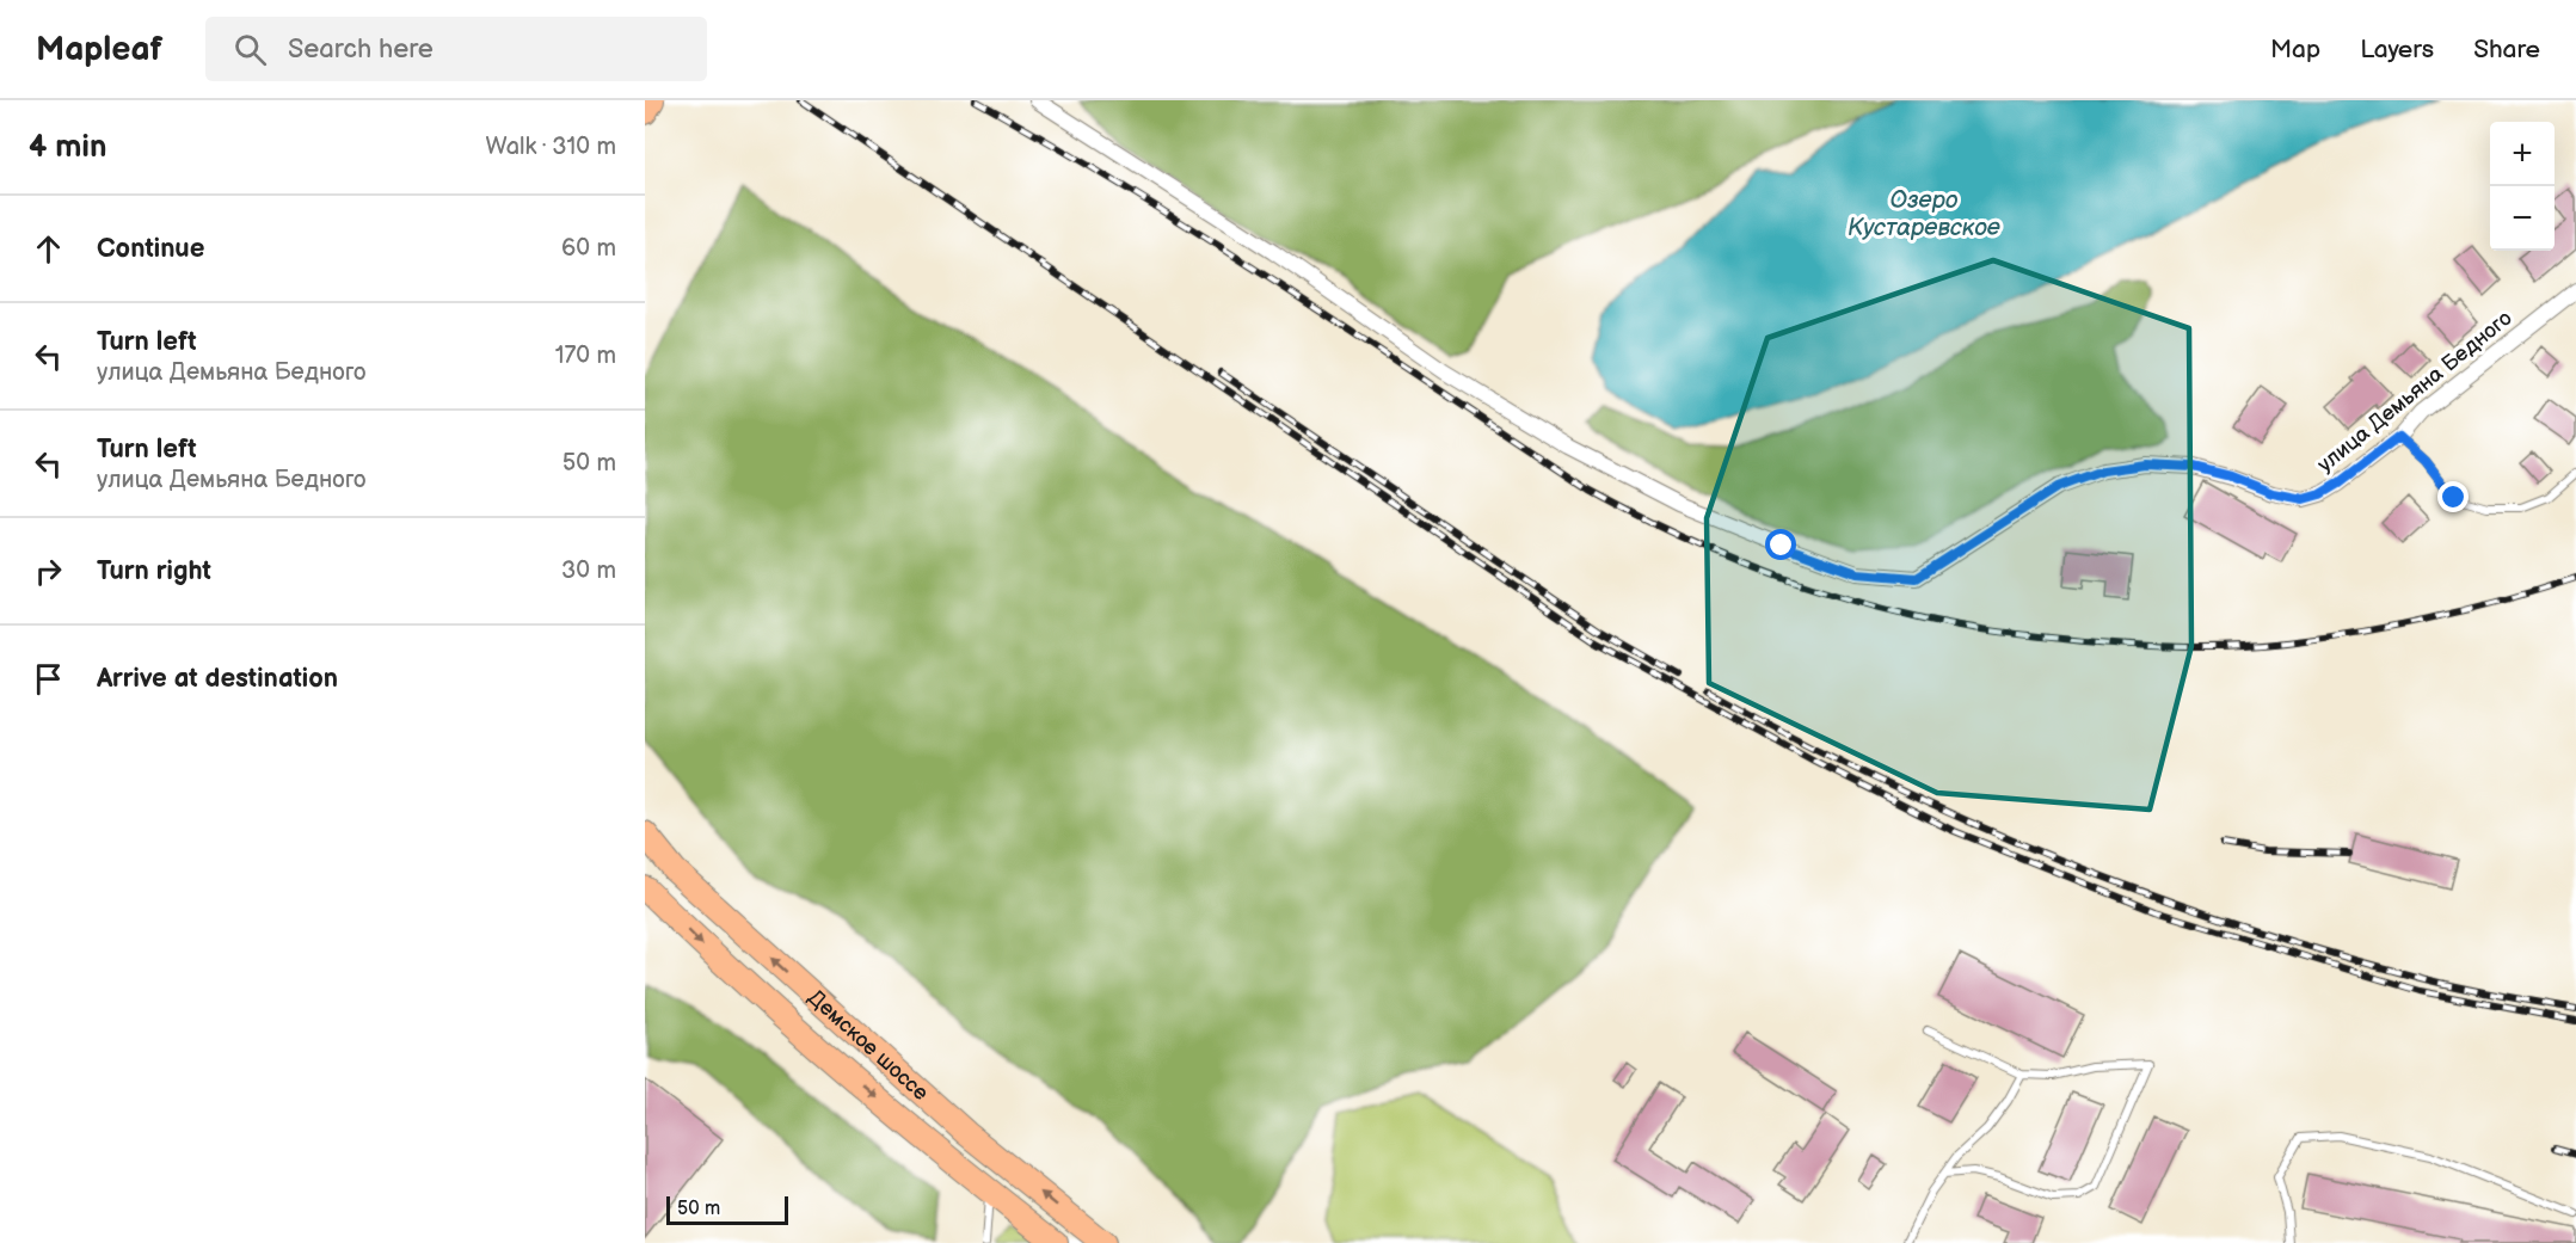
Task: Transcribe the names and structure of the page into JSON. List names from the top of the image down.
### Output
{
  "streets": {
    "main road": ["Демское шоссе"],
    "street": ["улица Демьяна Бедного"]
  },
  "water": ["Озеро Кустаревское"],
  "scale_bar": "50 m",
  "page": {
    "header": "Mapleaf",
    "search": "Search here",
    "nav": ["Map", "Layers", "Share"],
    "heading": ["4 min", "Walk · 310 m"],
    "map_buttons": ["+", "−"],
    "list": [
      ["Continue", "60 m"],
      ["Turn left", "улица Демьяна Бедного", "170 m"],
      ["Turn left", "улица Демьяна Бедного", "50 m"],
      ["Turn right", "30 m"],
      "Arrive at destination"
    ],
    "scale": "50 m"
  }
}
